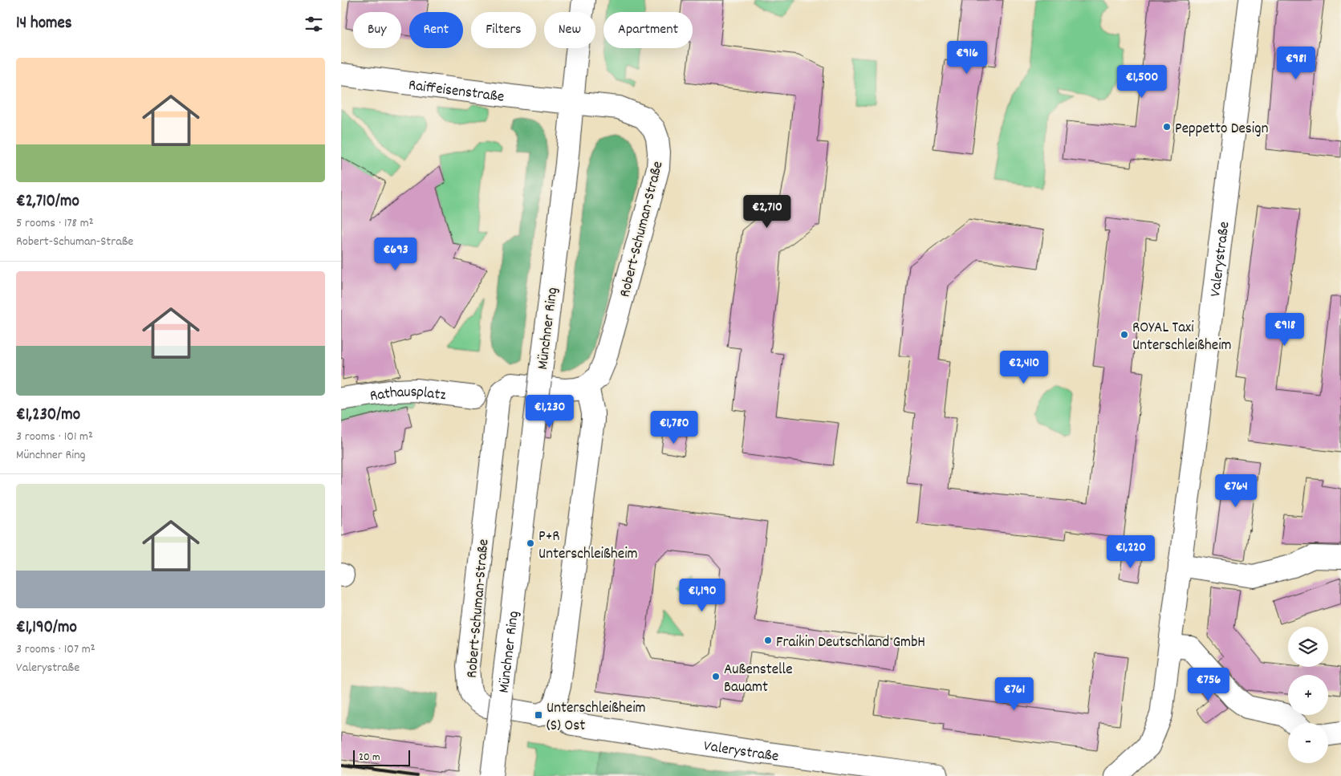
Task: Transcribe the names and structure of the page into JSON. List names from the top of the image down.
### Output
{
  "streets": {
    "street": [
      "Raiffeisenstraße",
      "Robert-Schuman-Straße",
      "Valerystraße",
      "Münchner Ring",
      "Rathausplatz"
    ]
  },
  "crossings": [
    ["Raiffeisenstraße", "Robert-Schuman-Straße"],
    ["Raiffeisenstraße", "Münchner Ring"],
    ["Robert-Schuman-Straße", "Valerystraße"],
    ["Robert-Schuman-Straße", "Münchner Ring"]
  ],
  "places": {
    "other": [
      "Peppetto Design",
      "ROYAL Taxi Unterschleißheim",
      "P+R Unterschleißheim",
      "Fraikin Deutschland GmbH",
      "Außenstelle Bauamt"
    ],
    "transit": ["Unterschleißheim (S) Ost"]
  },
  "scale_bar": "20 m",
  "page": {
    "heading": "14 homes",
    "chip": [
      "Buy",
      "Rent",
      "Filters",
      "New",
      "Apartment"
    ],
    "price": [
      "€916",
      "€981",
      "€1,500",
      "€2,710",
      "€693",
      "€918",
      "€2,410",
      "€1,230",
      "€1,780",
      "€764",
      "€1,220",
      "€1,190",
      "€756",
      "€761"
    ],
    "list": [
      {
        "name": "€2,710/mo",
        "note": "5 rooms · 178 m² · Robert-Schuman-Straße"
      },
      {
        "name": "€1,230/mo",
        "note": "3 rooms · 101 m² · Münchner Ring"
      },
      {
        "name": "€1,190/mo",
        "note": "3 rooms · 107 m² · Valerystraße"
      }
    ],
    "map_buttons": ["+", "−"],
    "scale": "20 m"
  }
}
